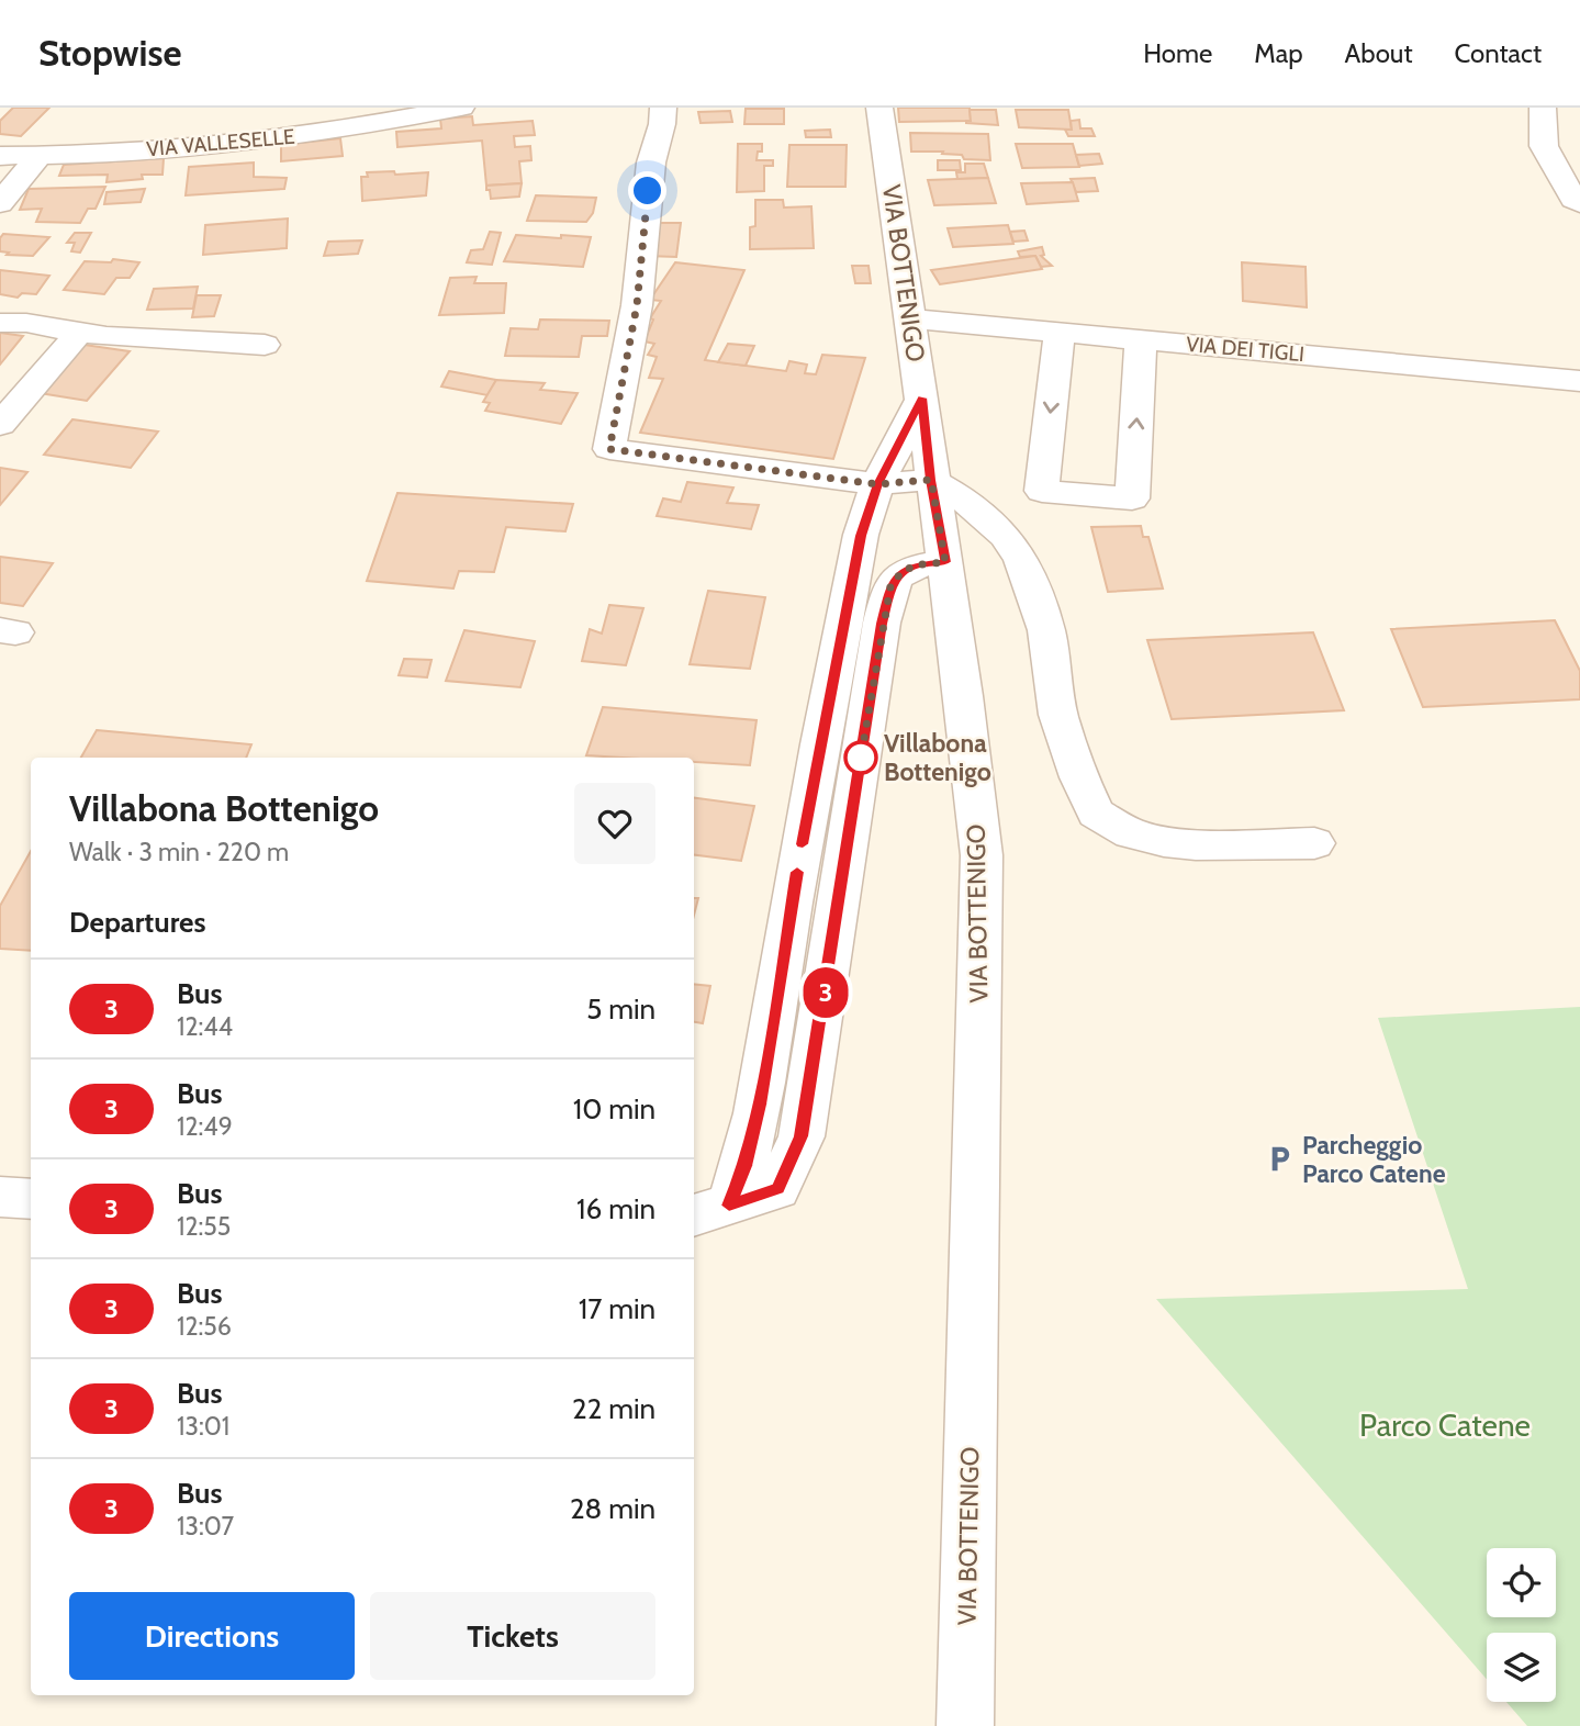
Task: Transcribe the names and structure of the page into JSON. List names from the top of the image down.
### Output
{
  "streets": {
    "street": ["VIA VALLESELLE", "VIA BOTTENIGO", "VIA DEI TIGLI"]
  },
  "crossings": [
    ["VIA BOTTENIGO", "VIA DEI TIGLI"]
  ],
  "parks": ["Parco Catene"],
  "places": {
    "other": ["Villabona Bottenigo"],
    "parking": ["Parcheggio Parco Catene"]
  },
  "lines": ["bus line 3"],
  "page": {
    "header": "Stopwise",
    "nav": [
      "Home",
      "Map",
      "About",
      "Contact"
    ],
    "on_map": "3",
    "heading": [
      ["Villabona Bottenigo", "Walk · 3 min · 220 m"],
      "Departures"
    ],
    "list": [
      {
        "mark": "3",
        "name": "Bus",
        "note": "12:44",
        "value": "5 min"
      },
      {
        "mark": "3",
        "name": "Bus",
        "note": "12:49",
        "value": "10 min"
      },
      {
        "mark": "3",
        "name": "Bus",
        "note": "12:55",
        "value": "16 min"
      },
      {
        "mark": "3",
        "name": "Bus",
        "note": "12:56",
        "value": "17 min"
      },
      {
        "mark": "3",
        "name": "Bus",
        "note": "13:01",
        "value": "22 min"
      },
      {
        "mark": "3",
        "name": "Bus",
        "note": "13:07",
        "value": "28 min"
      }
    ],
    "buttons": ["Directions", "Tickets"]
  }
}
